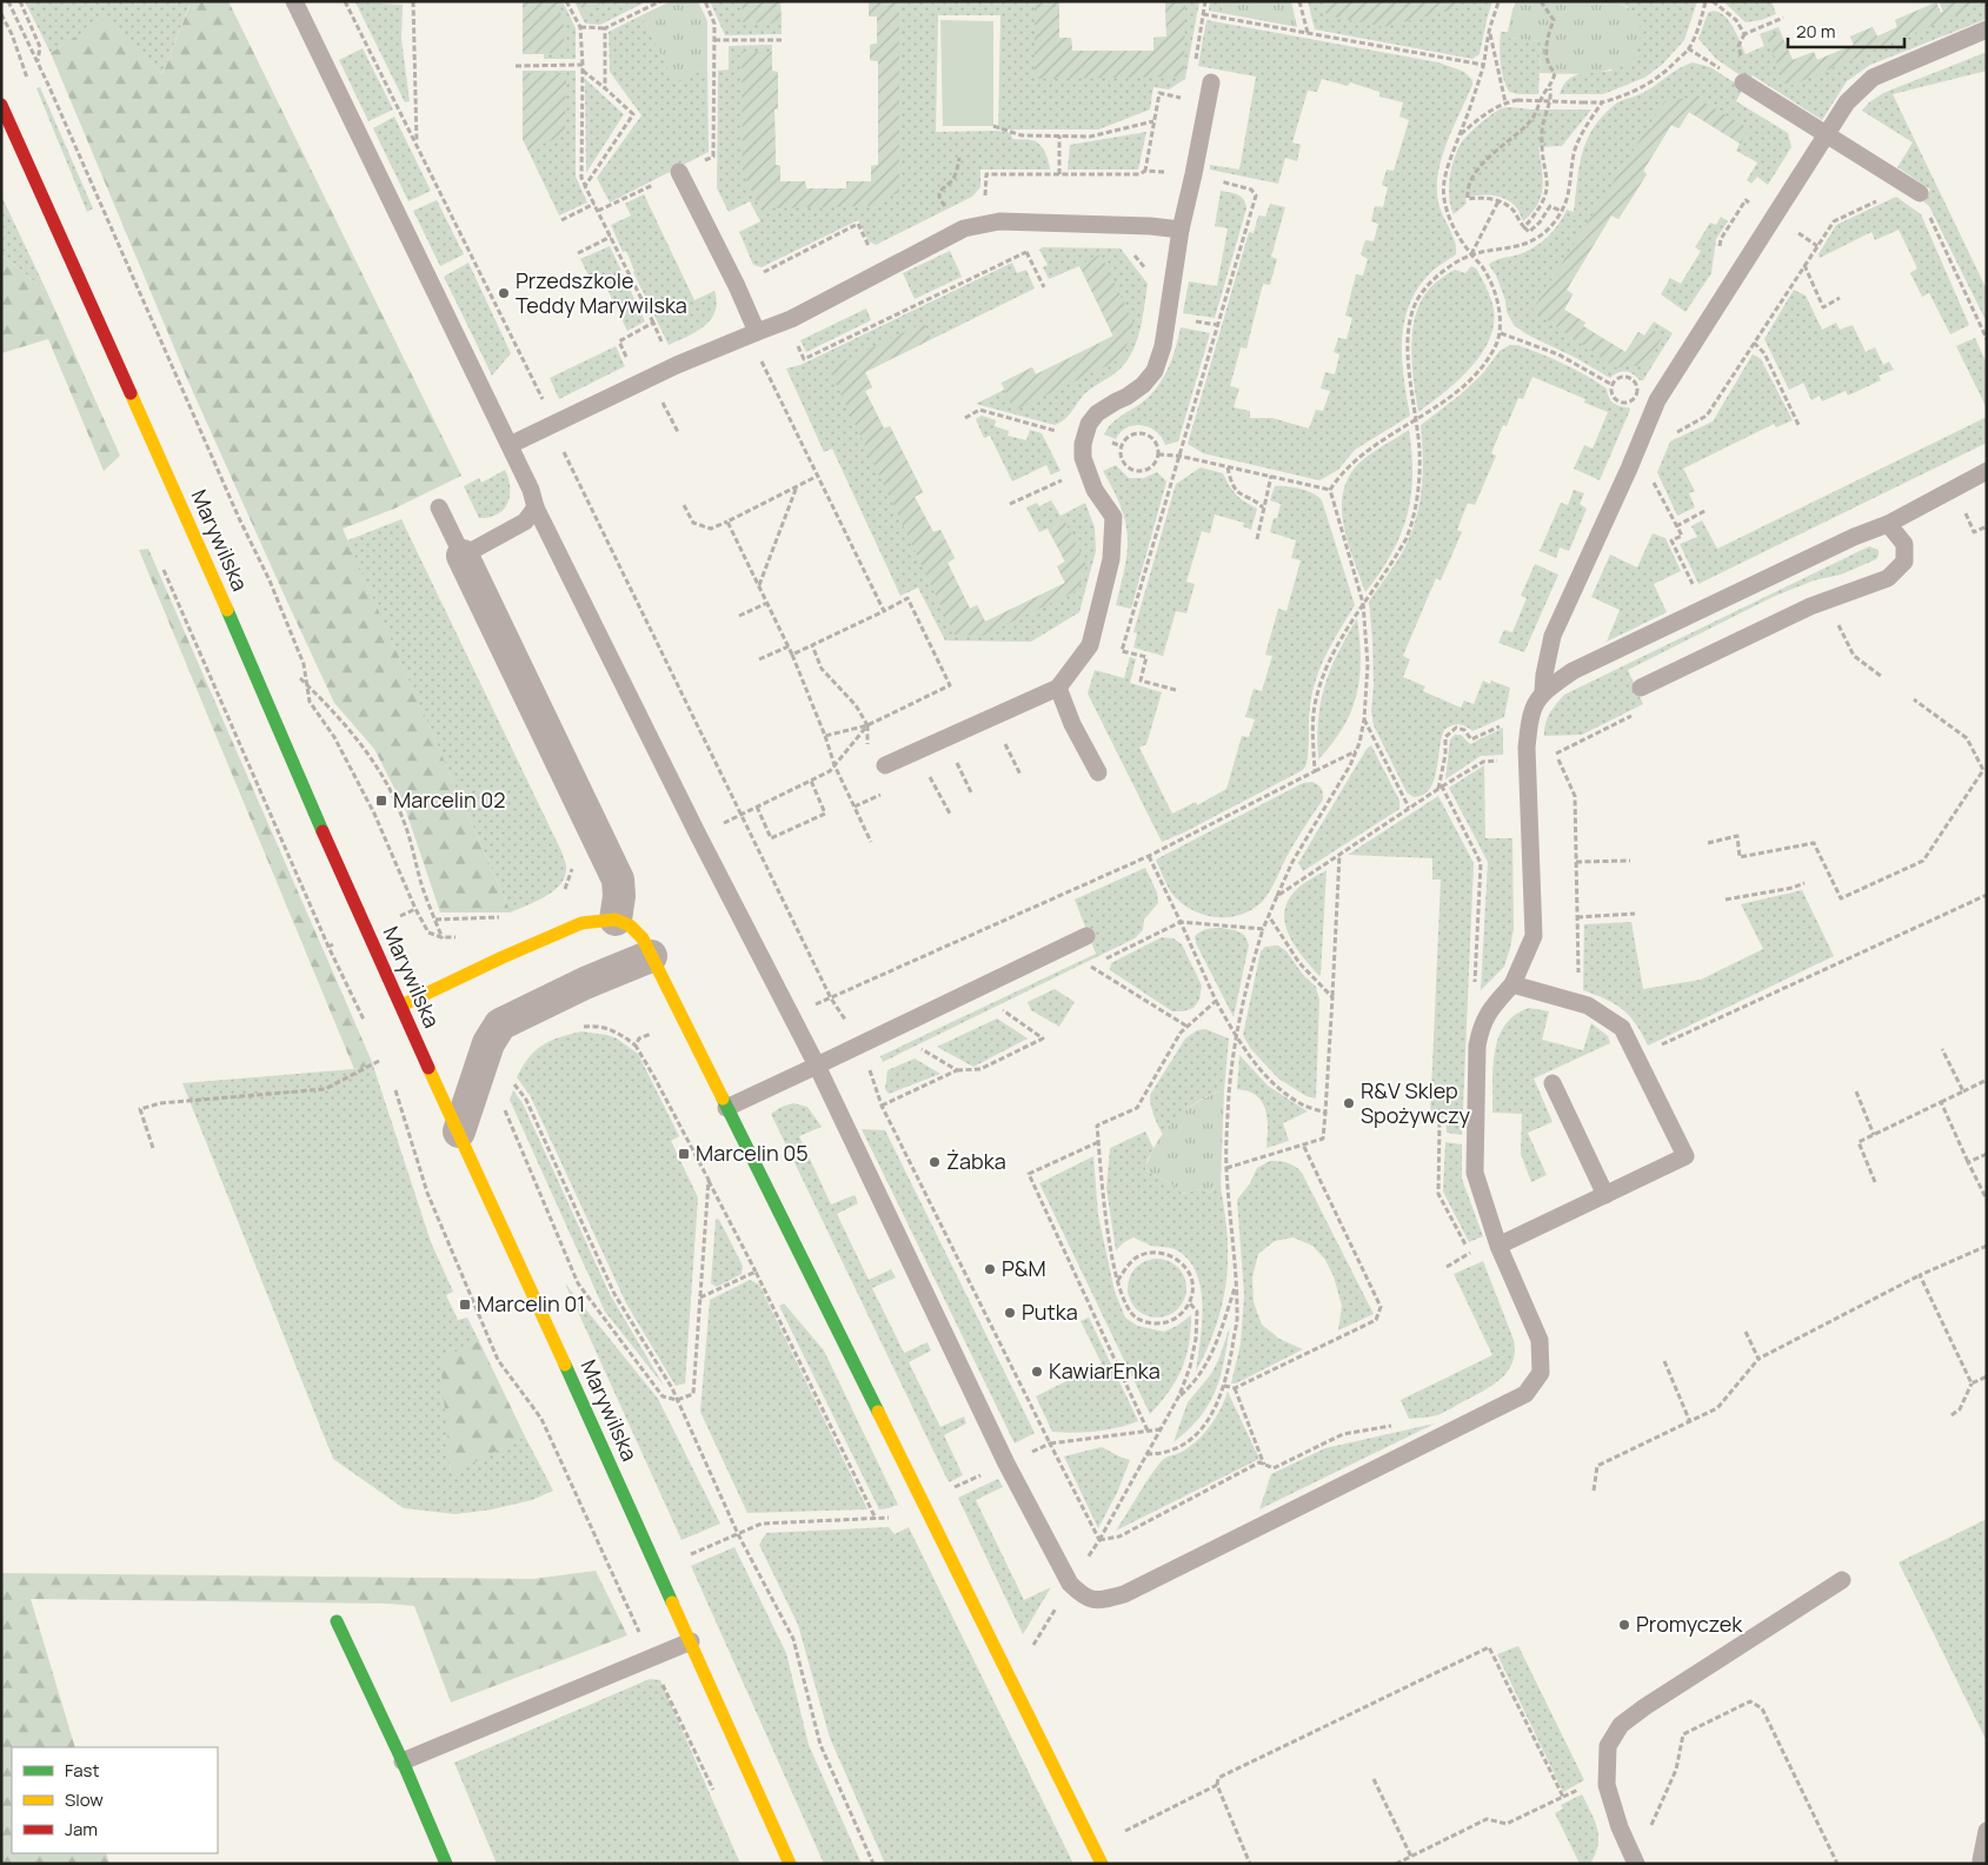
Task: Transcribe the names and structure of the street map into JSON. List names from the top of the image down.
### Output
{
  "streets": {
    "street": ["Marywilska"]
  },
  "places": {
    "other": [
      "Przedszkole Teddy Marywilska",
      "R&V Sklep Spożywczy",
      "Żabka",
      "P&M",
      "Putka",
      "KawiarEnka",
      "Promyczek"
    ],
    "transit": ["Marcelin 02", "Marcelin 05", "Marcelin 01"]
  },
  "legend": ["Fast", "Slow", "Jam"],
  "scale_bar": "20 m"
}
